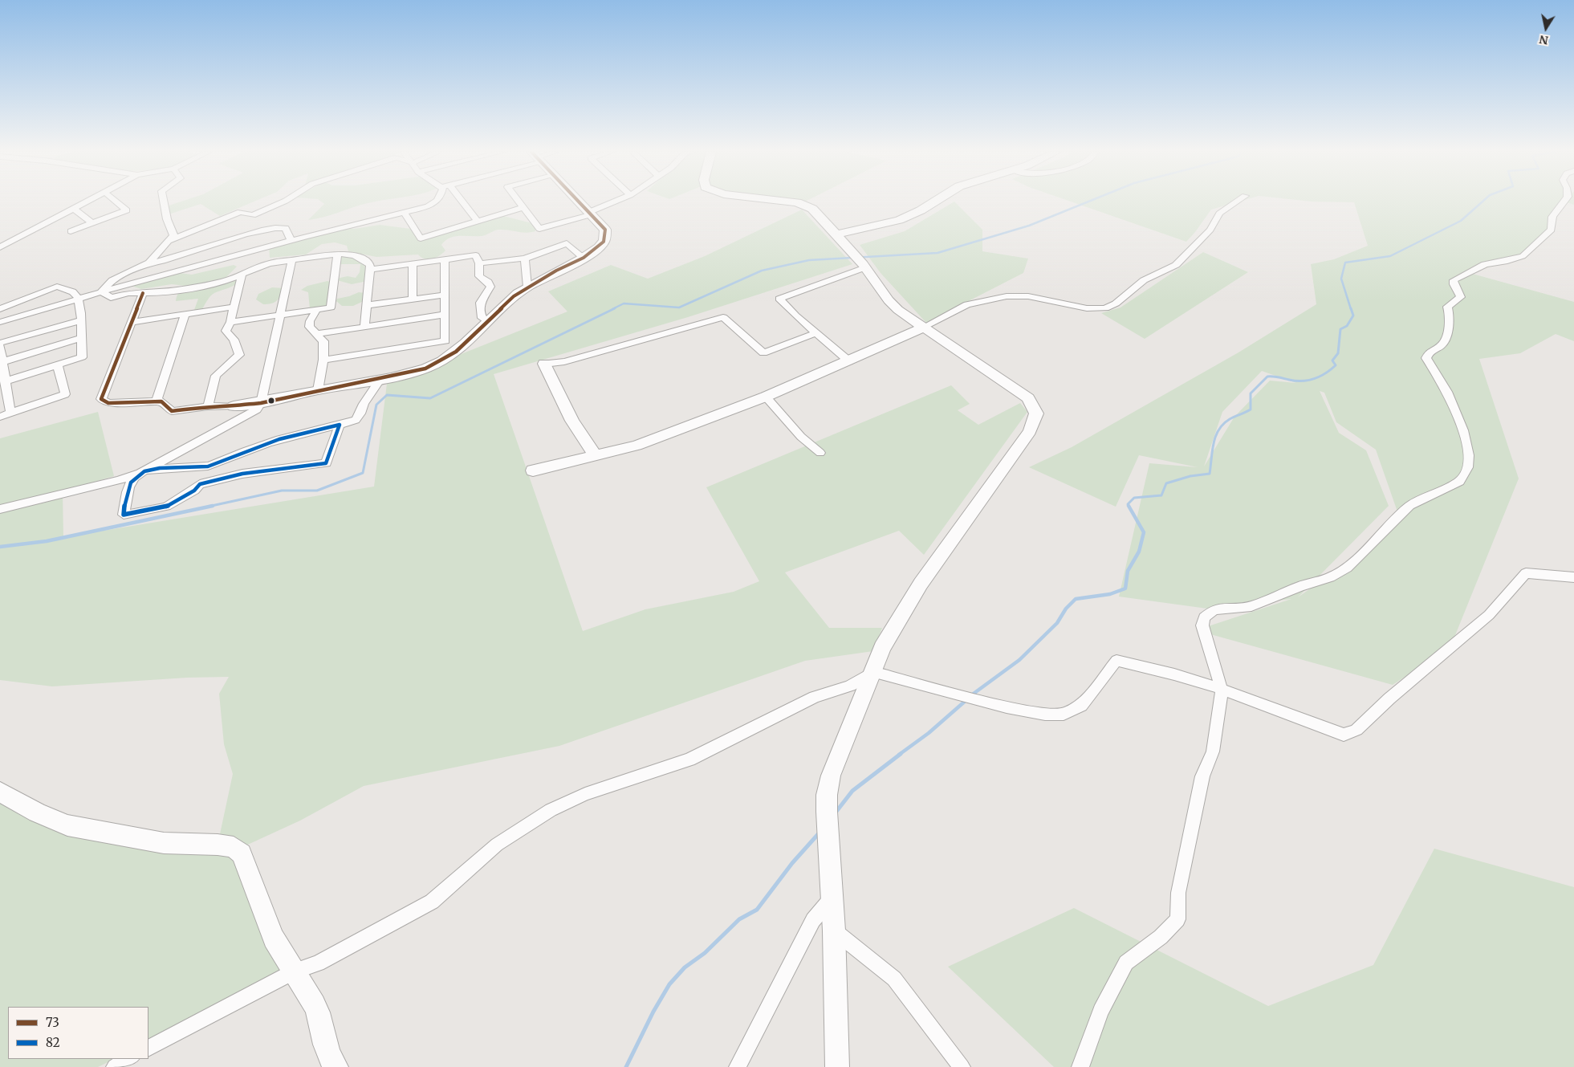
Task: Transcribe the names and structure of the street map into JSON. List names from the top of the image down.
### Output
{
  "lines": ["transit line 73", "transit line 82"],
  "legend": ["73", "82"],
  "north": "bottom"
}
